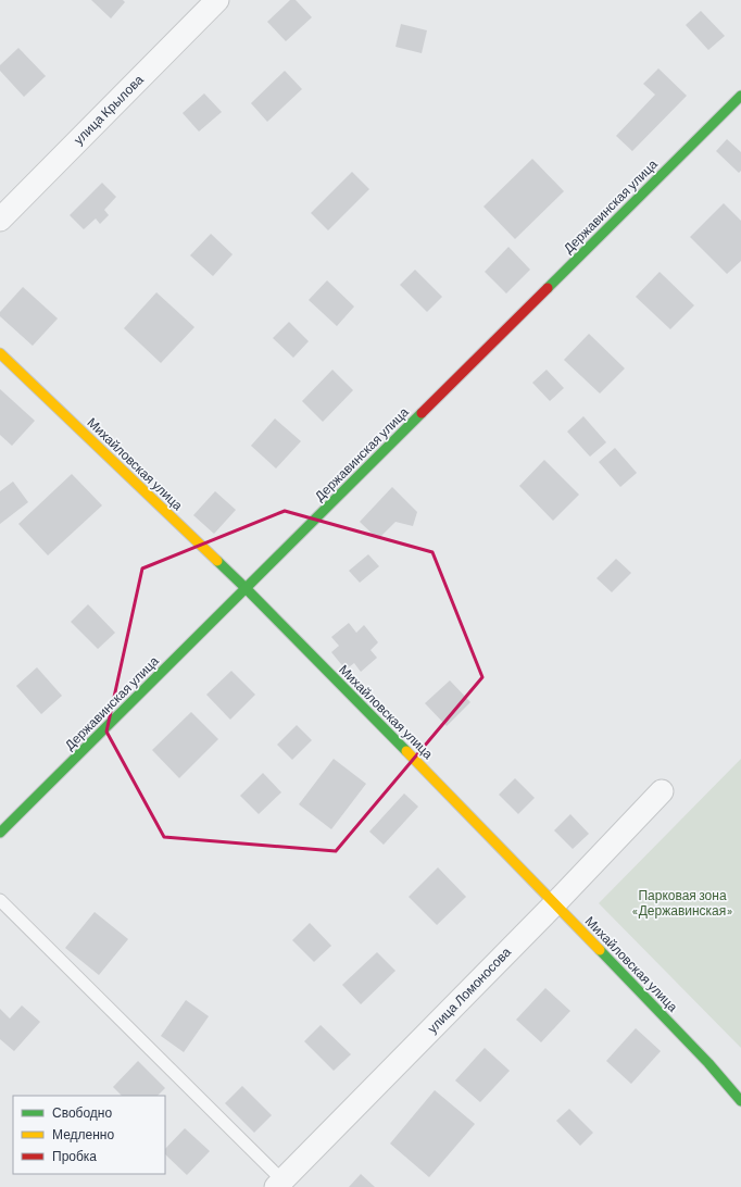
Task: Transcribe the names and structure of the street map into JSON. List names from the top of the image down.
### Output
{
  "streets": {
    "street": [
      "улица Крылова",
      "Державинская улица",
      "Михайловская улица",
      "улица Ломоносова"
    ]
  },
  "crossings": [
    ["Державинская улица", "Михайловская улица"],
    ["Михайловская улица", "улица Ломоносова"]
  ],
  "parks": ["Парковая зона «Державинская»"],
  "legend": ["Свободно", "Медленно", "Пробка"]
}
